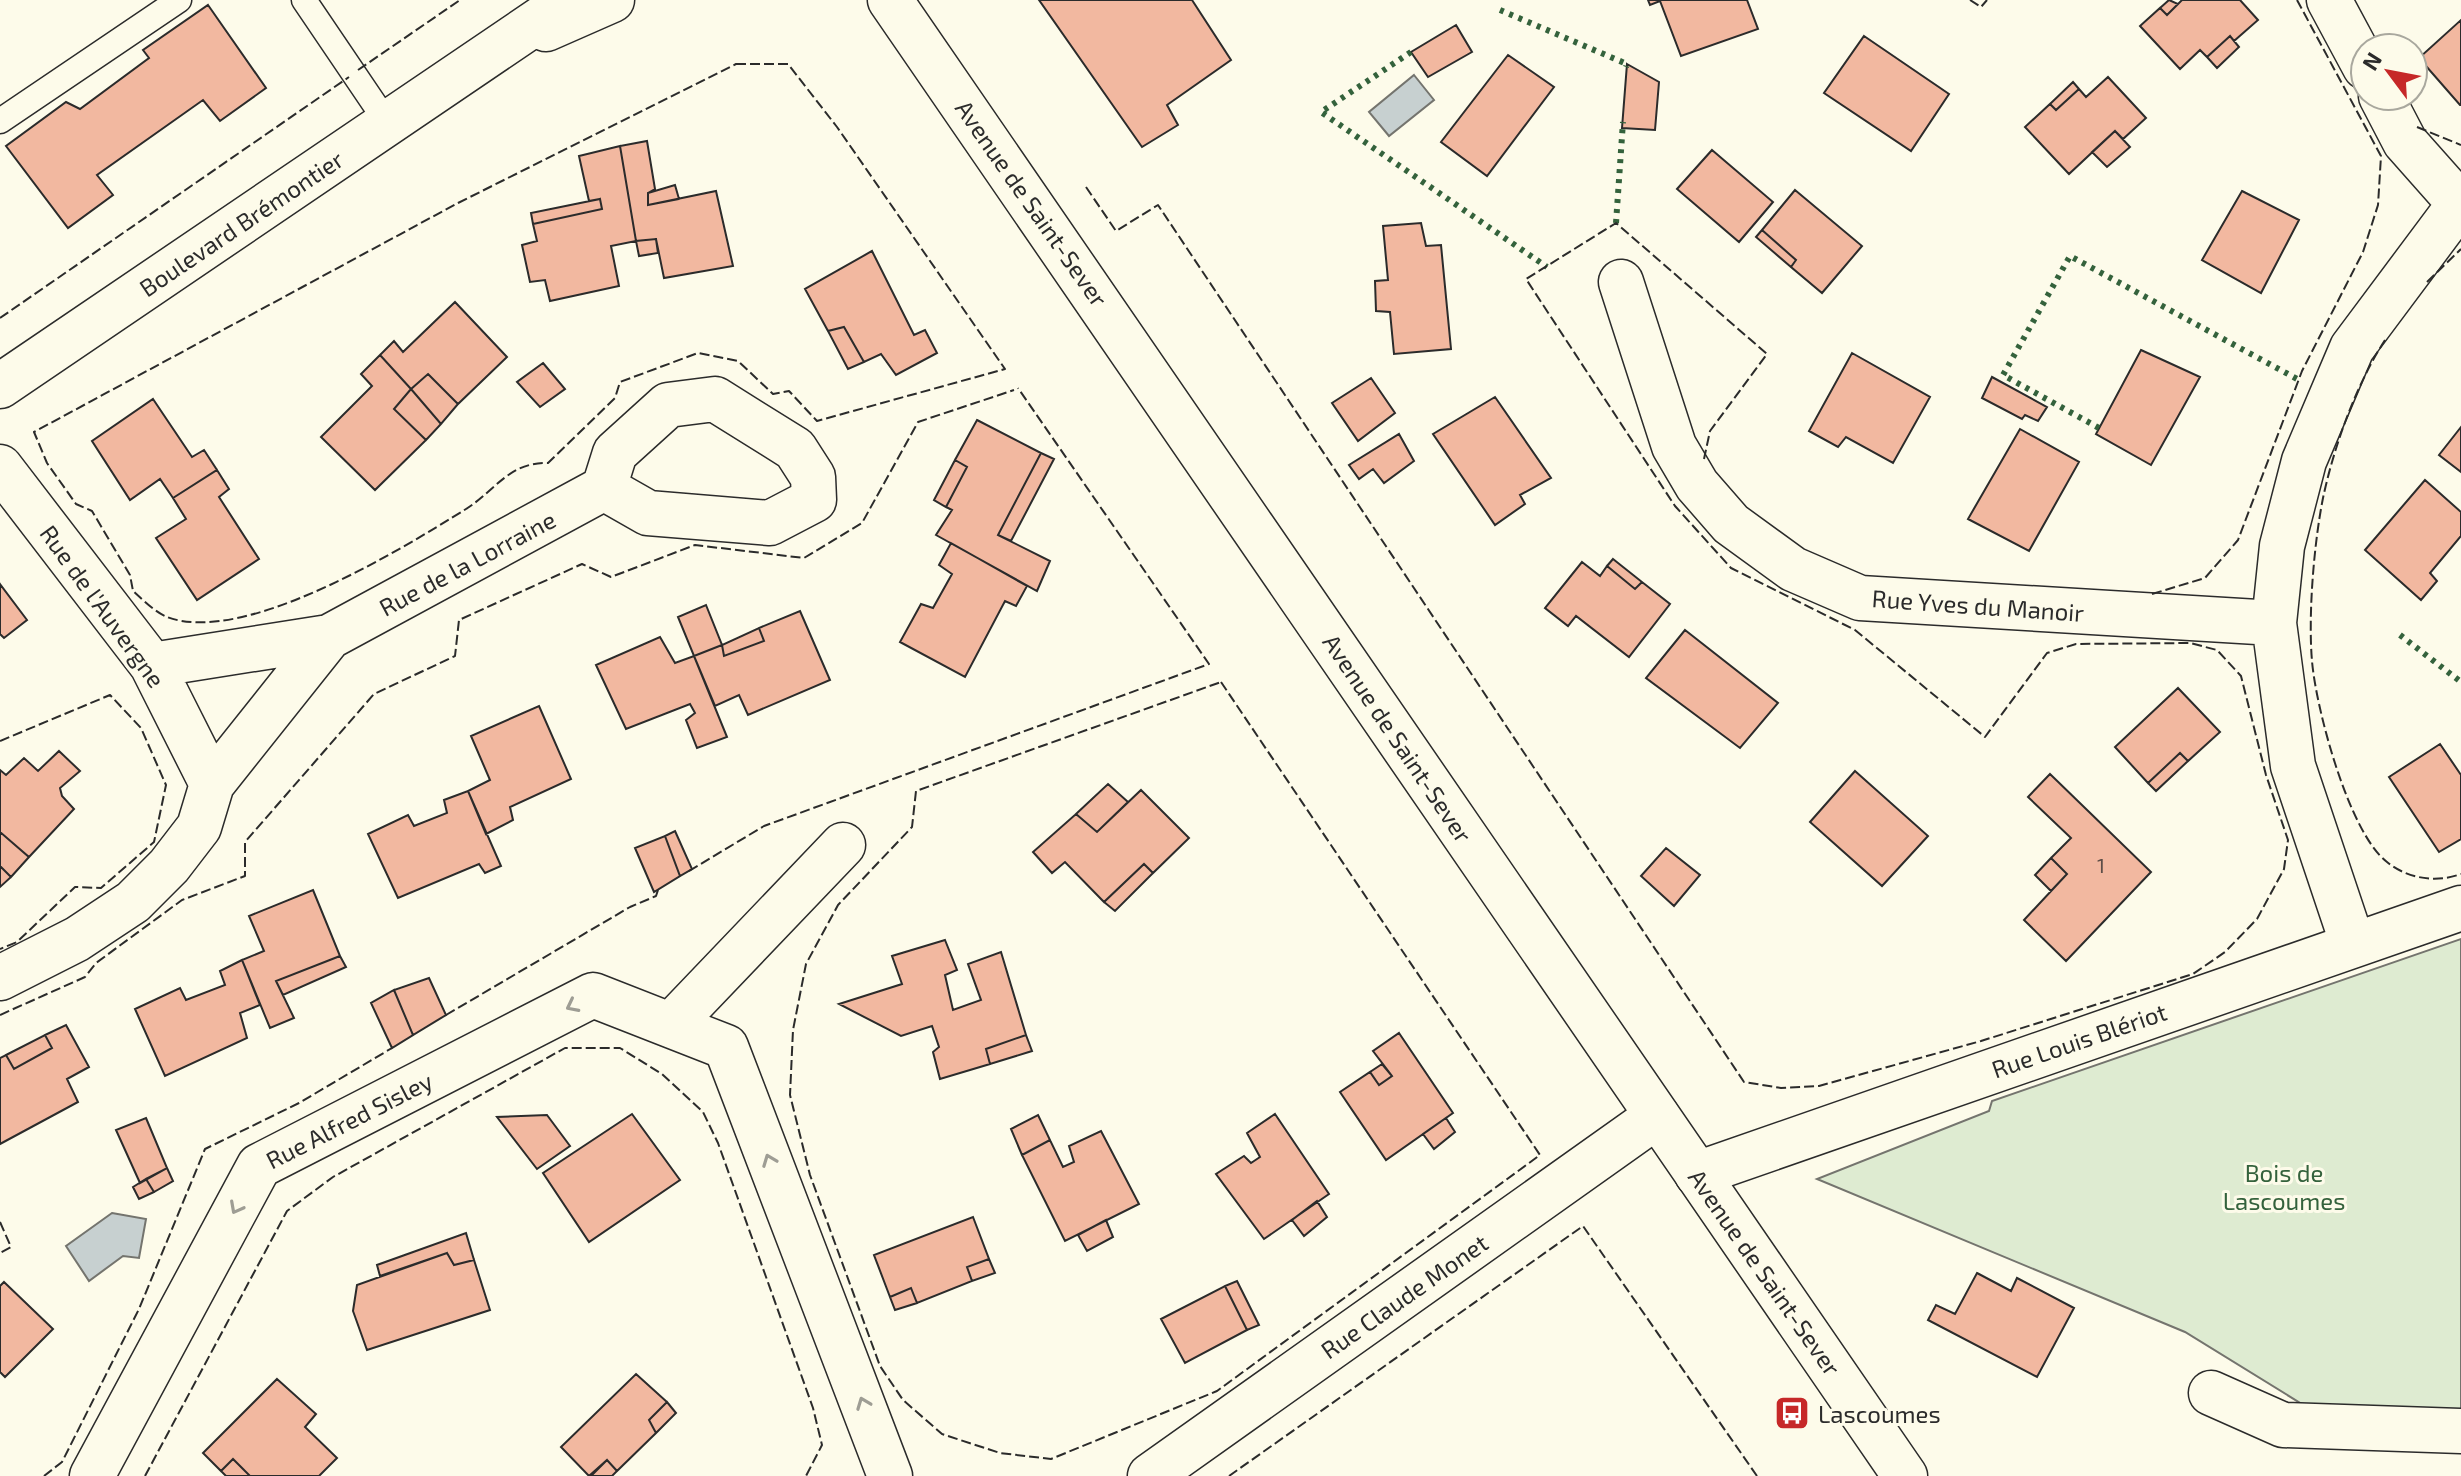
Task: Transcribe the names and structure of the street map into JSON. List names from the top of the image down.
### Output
{
  "streets": {
    "street": [
      "Avenue de Saint-Sever",
      "Boulevard Brémontier",
      "Rue de la Lorraine",
      "Rue Yves du Manoir",
      "Rue de l'Auvergne",
      "Rue Louis Blériot",
      "Rue Alfred Sisley",
      "Rue Claude Monet"
    ]
  },
  "crossings": [
    ["Avenue de Saint-Sever", "Rue Louis Blériot"],
    ["Avenue de Saint-Sever", "Rue Claude Monet"],
    ["Rue de la Lorraine", "Rue de l'Auvergne"]
  ],
  "parks": ["Bois de Lascoumes"],
  "places": {
    "bus stop": ["Lascoumes"]
  },
  "house_numbers": ["1"],
  "north": "top left"
}
